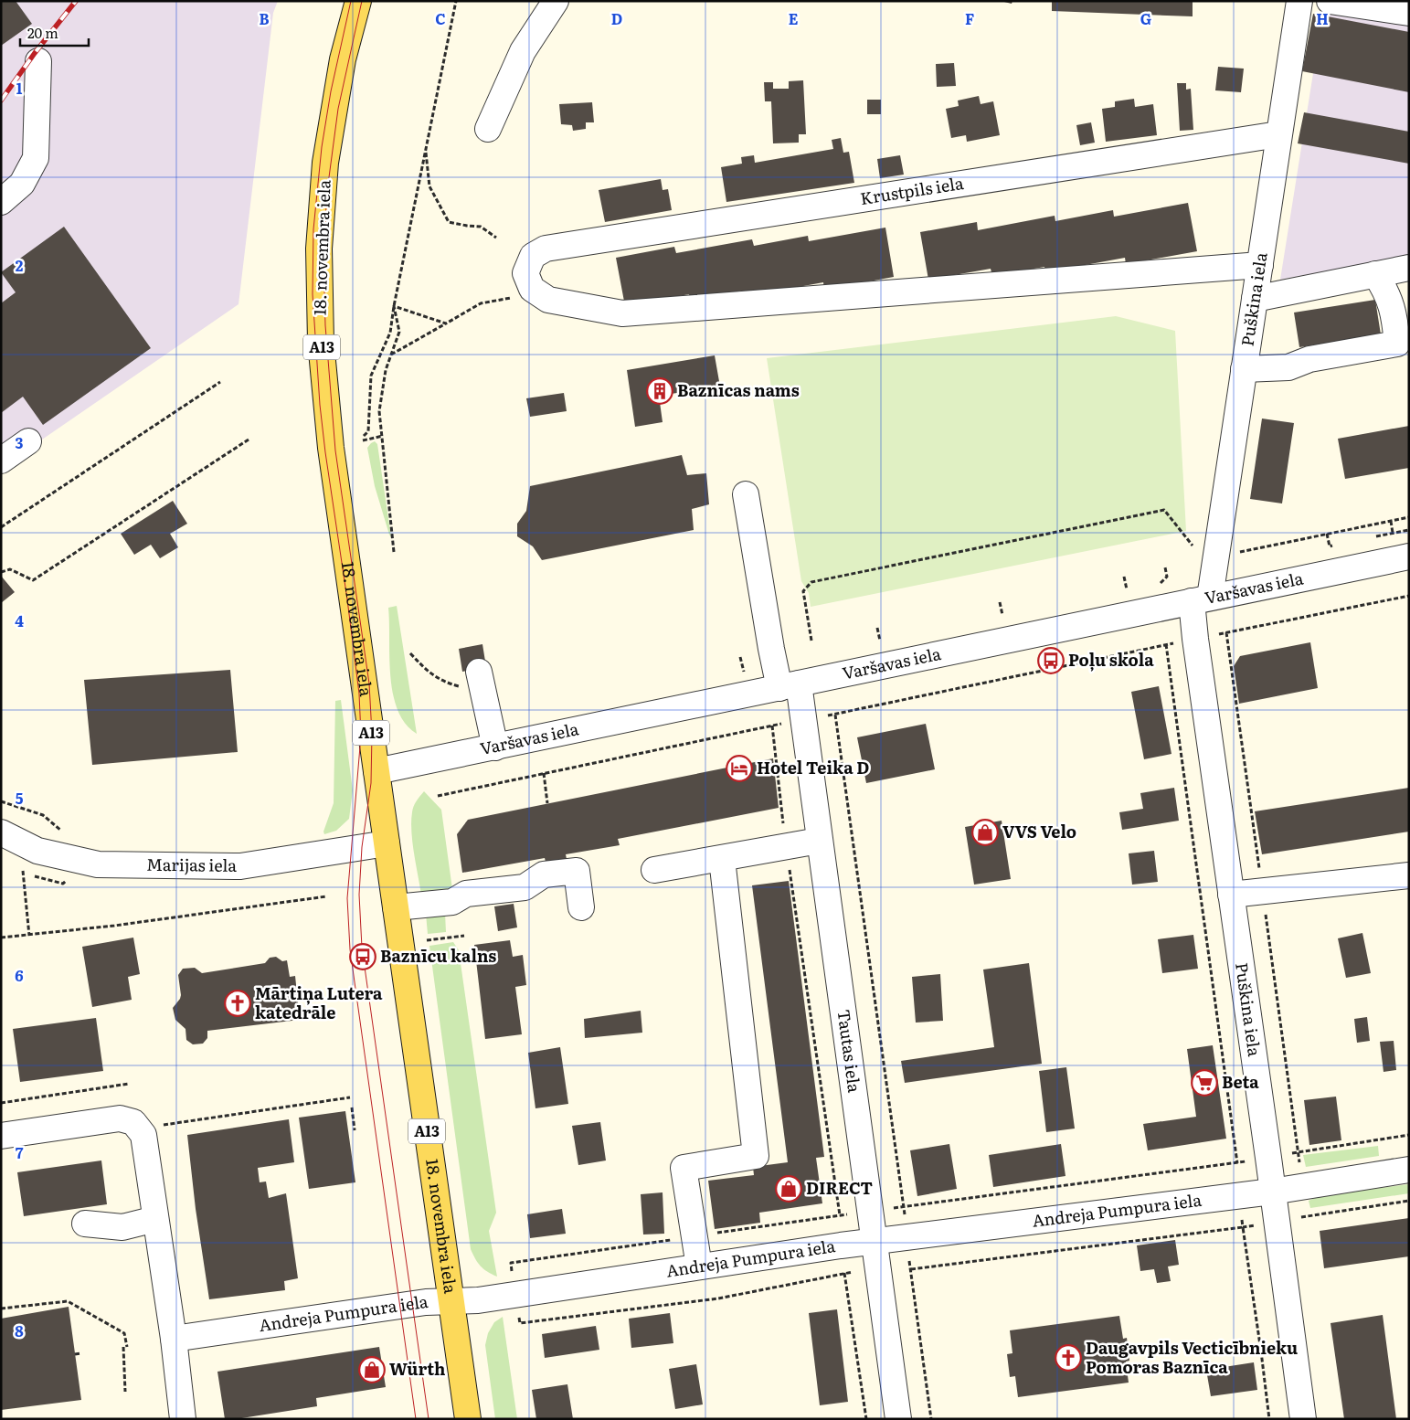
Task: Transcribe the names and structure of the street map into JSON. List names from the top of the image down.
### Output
{
  "streets": {
    "main road": ["18. novembra iela", "A13"],
    "street": [
      "Krustpils iela",
      "Puškina iela",
      "Varšavas iela",
      "Marijas iela",
      "Tautas iela",
      "Andreja Pumpura iela"
    ]
  },
  "crossings": [
    ["Krustpils iela", "Puškina iela"],
    ["18. novembra iela", "Varšavas iela"],
    ["18. novembra iela", "Marijas iela"],
    ["18. novembra iela", "Andreja Pumpura iela"],
    ["Puškina iela", "Varšavas iela"],
    ["Puškina iela", "Andreja Pumpura iela"],
    ["Varšavas iela", "Tautas iela"],
    ["Tautas iela", "Andreja Pumpura iela"]
  ],
  "places": {
    "building": ["Baznīcas nams"],
    "bus stop": ["Poļu skola", "Baznīcu kalns"],
    "hotel": ["Hotel Teika D"],
    "shop": ["VVS Velo", "DIRECT", "Würth"],
    "church": ["Mārtiņa Lutera katedrāle", "Daugavpils Vecticībnieku Pomoras Baznīca"],
    "supermarket": ["Beta"]
  },
  "scale_bar": "20 m",
  "grid": {
    "columns": [
      "B",
      "C",
      "D",
      "E",
      "F",
      "G",
      "H"
    ],
    "rows": [
      "1",
      "2",
      "3",
      "4",
      "5",
      "6",
      "7",
      "8"
    ]
  }
}
